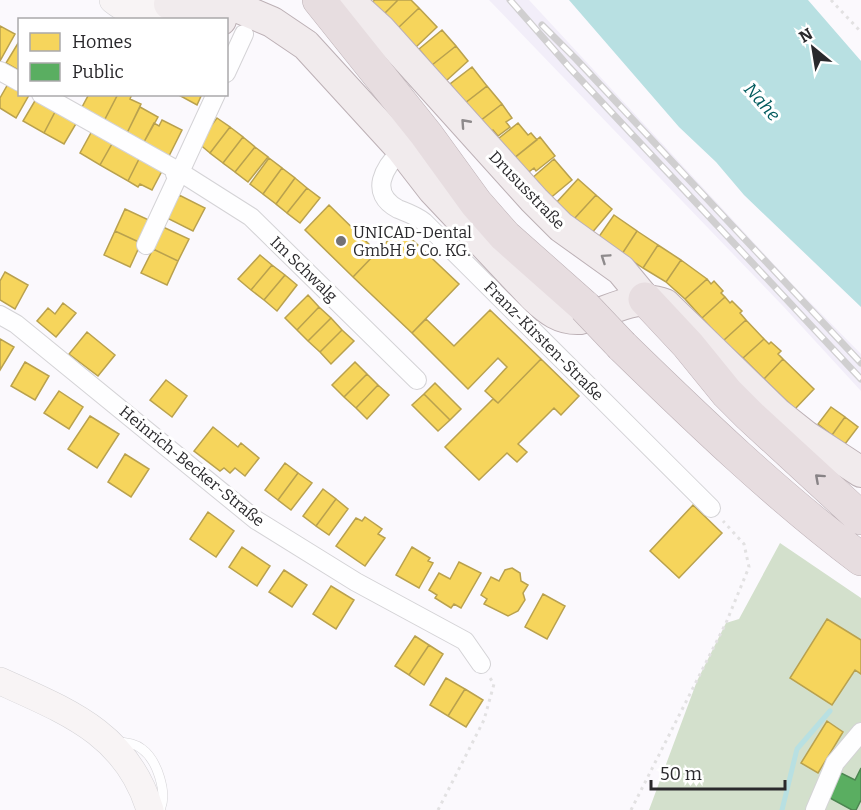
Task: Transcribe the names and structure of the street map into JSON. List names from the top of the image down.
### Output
{
  "streets": {
    "main road": ["Drususstraße"],
    "street": ["Im Schwalg", "Franz-Kirsten-Straße", "Heinrich-Becker-Straße"]
  },
  "water": ["Nahe"],
  "places": ["UNICAD-Dental GmbH & Co. KG."],
  "legend": ["Homes", "Public"],
  "scale_bar": "50 m",
  "north": "top left"
}
